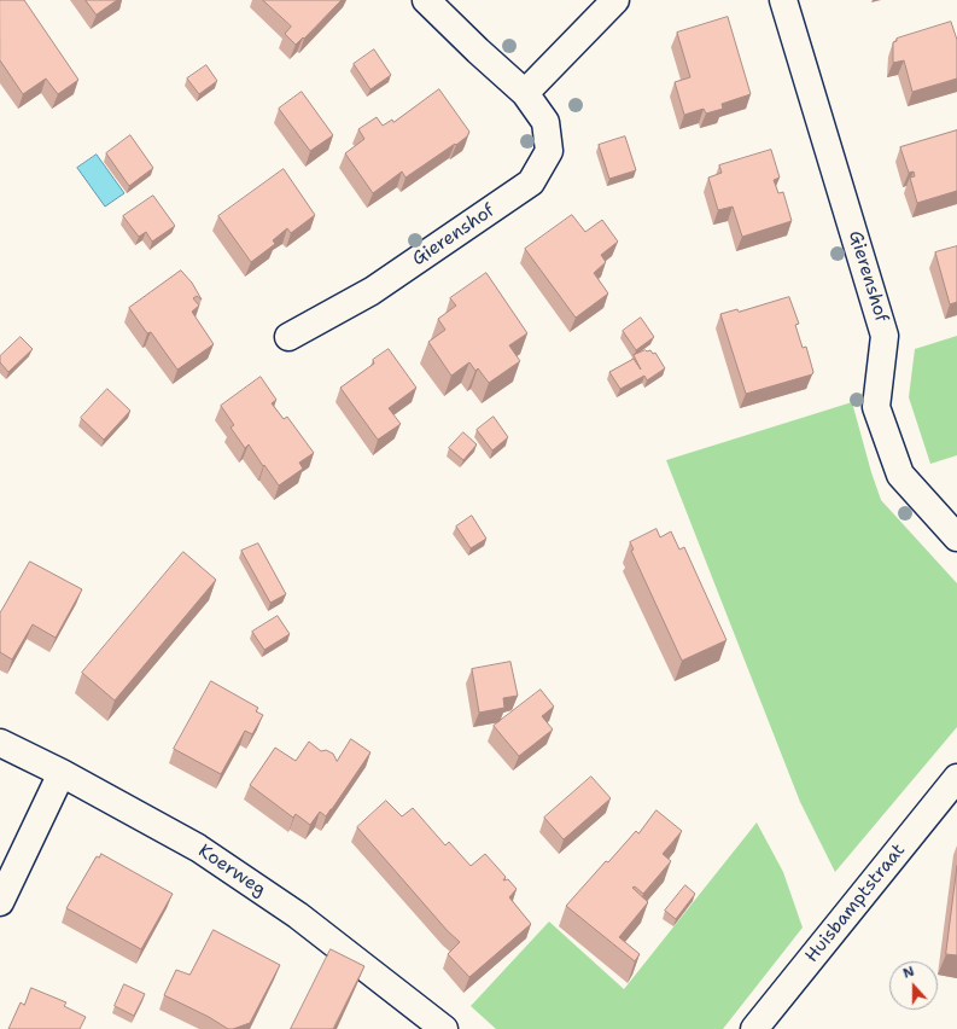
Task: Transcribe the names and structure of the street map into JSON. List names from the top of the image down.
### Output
{
  "streets": {
    "street": ["Gierenshof", "Koerweg", "Huisbamptstraat"]
  },
  "north": "top"
}
